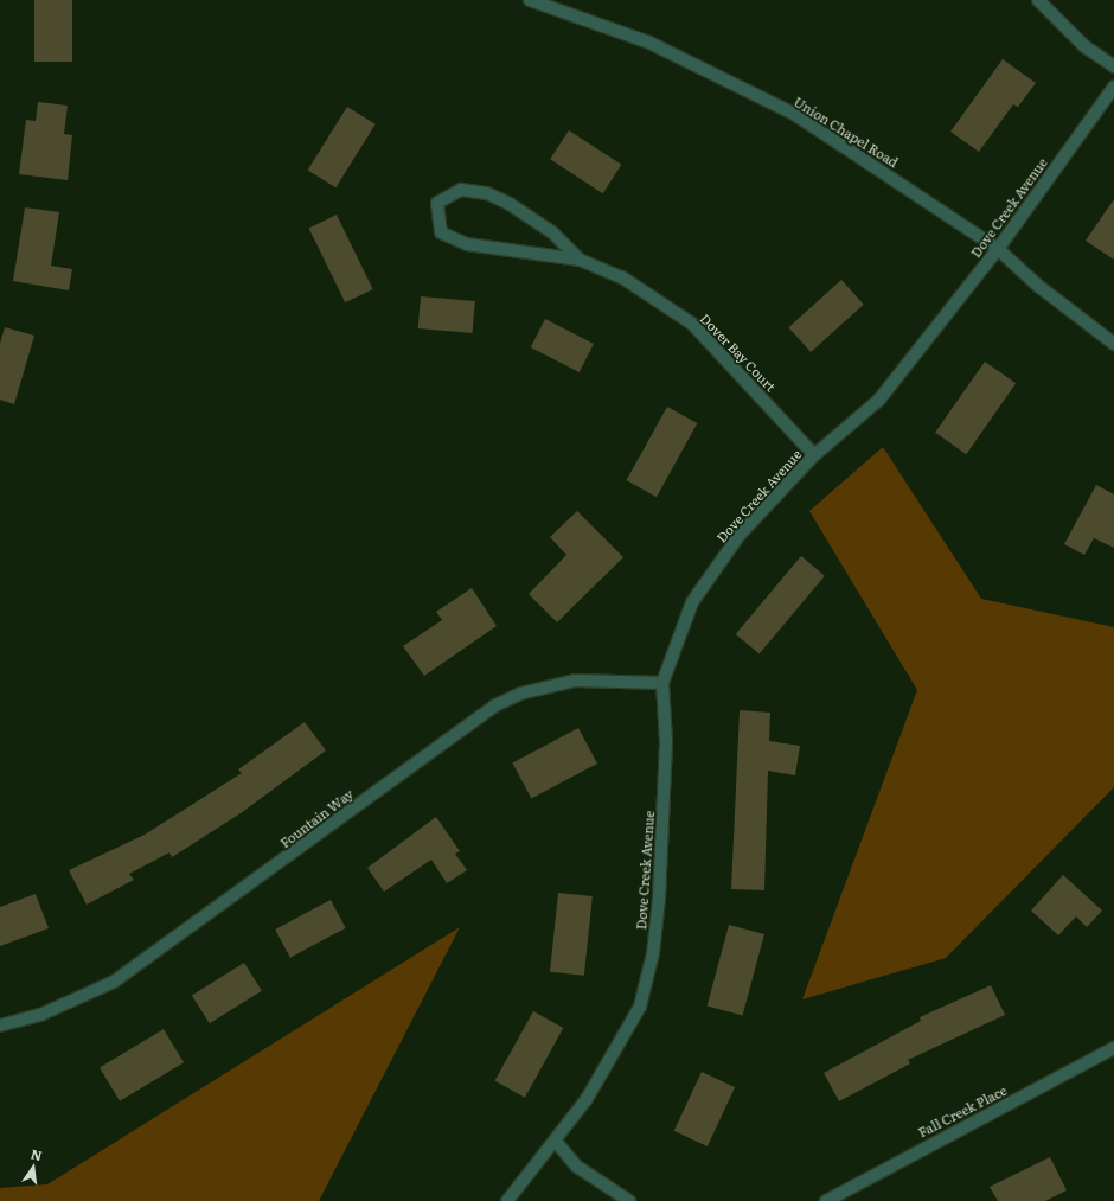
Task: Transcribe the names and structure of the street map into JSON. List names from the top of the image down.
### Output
{
  "streets": {
    "street": [
      "Union Chapel Road",
      "Dove Creek Avenue",
      "Dover Bay Court",
      "Fountain Way",
      "Fall Creek Place"
    ]
  },
  "crossings": [
    ["Union Chapel Road", "Dove Creek Avenue"],
    ["Dove Creek Avenue", "Dover Bay Court"],
    ["Dove Creek Avenue", "Fountain Way"]
  ],
  "north": "top"
}
